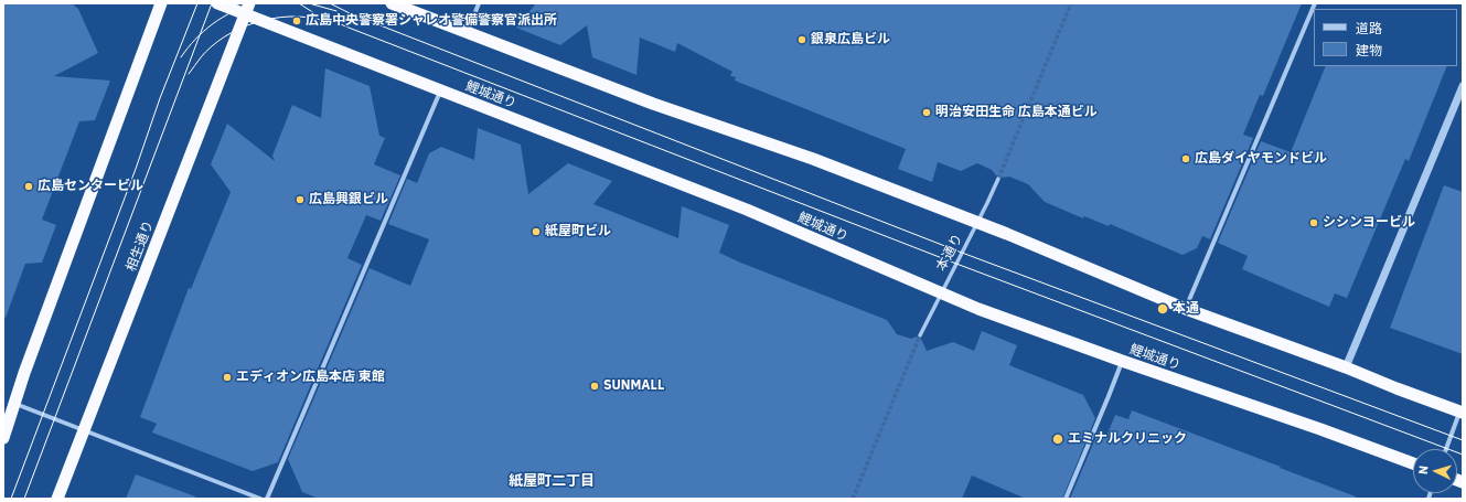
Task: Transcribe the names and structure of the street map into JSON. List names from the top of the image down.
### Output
{
  "streets": {
    "highway": ["鯉城通り", "相生通り"],
    "street": ["本通り"]
  },
  "crossings": [
    ["鯉城通り", "相生通り"],
    ["鯉城通り", "本通り"]
  ],
  "districts": ["紙屋町二丁目"],
  "places": [
    "広島中央警察署シャレオ警備警察官派出所",
    "銀泉広島ビル",
    "明治安田生命 広島本通ビル",
    "広島ダイヤモンドビル",
    "広島センタービル",
    "広島興銀ビル",
    "シシンヨービル",
    "紙屋町ビル",
    "本通",
    "エディオン広島本店 東館",
    "SUNMALL",
    "エミナルクリニック"
  ],
  "legend": ["道路", "建物"],
  "north": "left"
}
